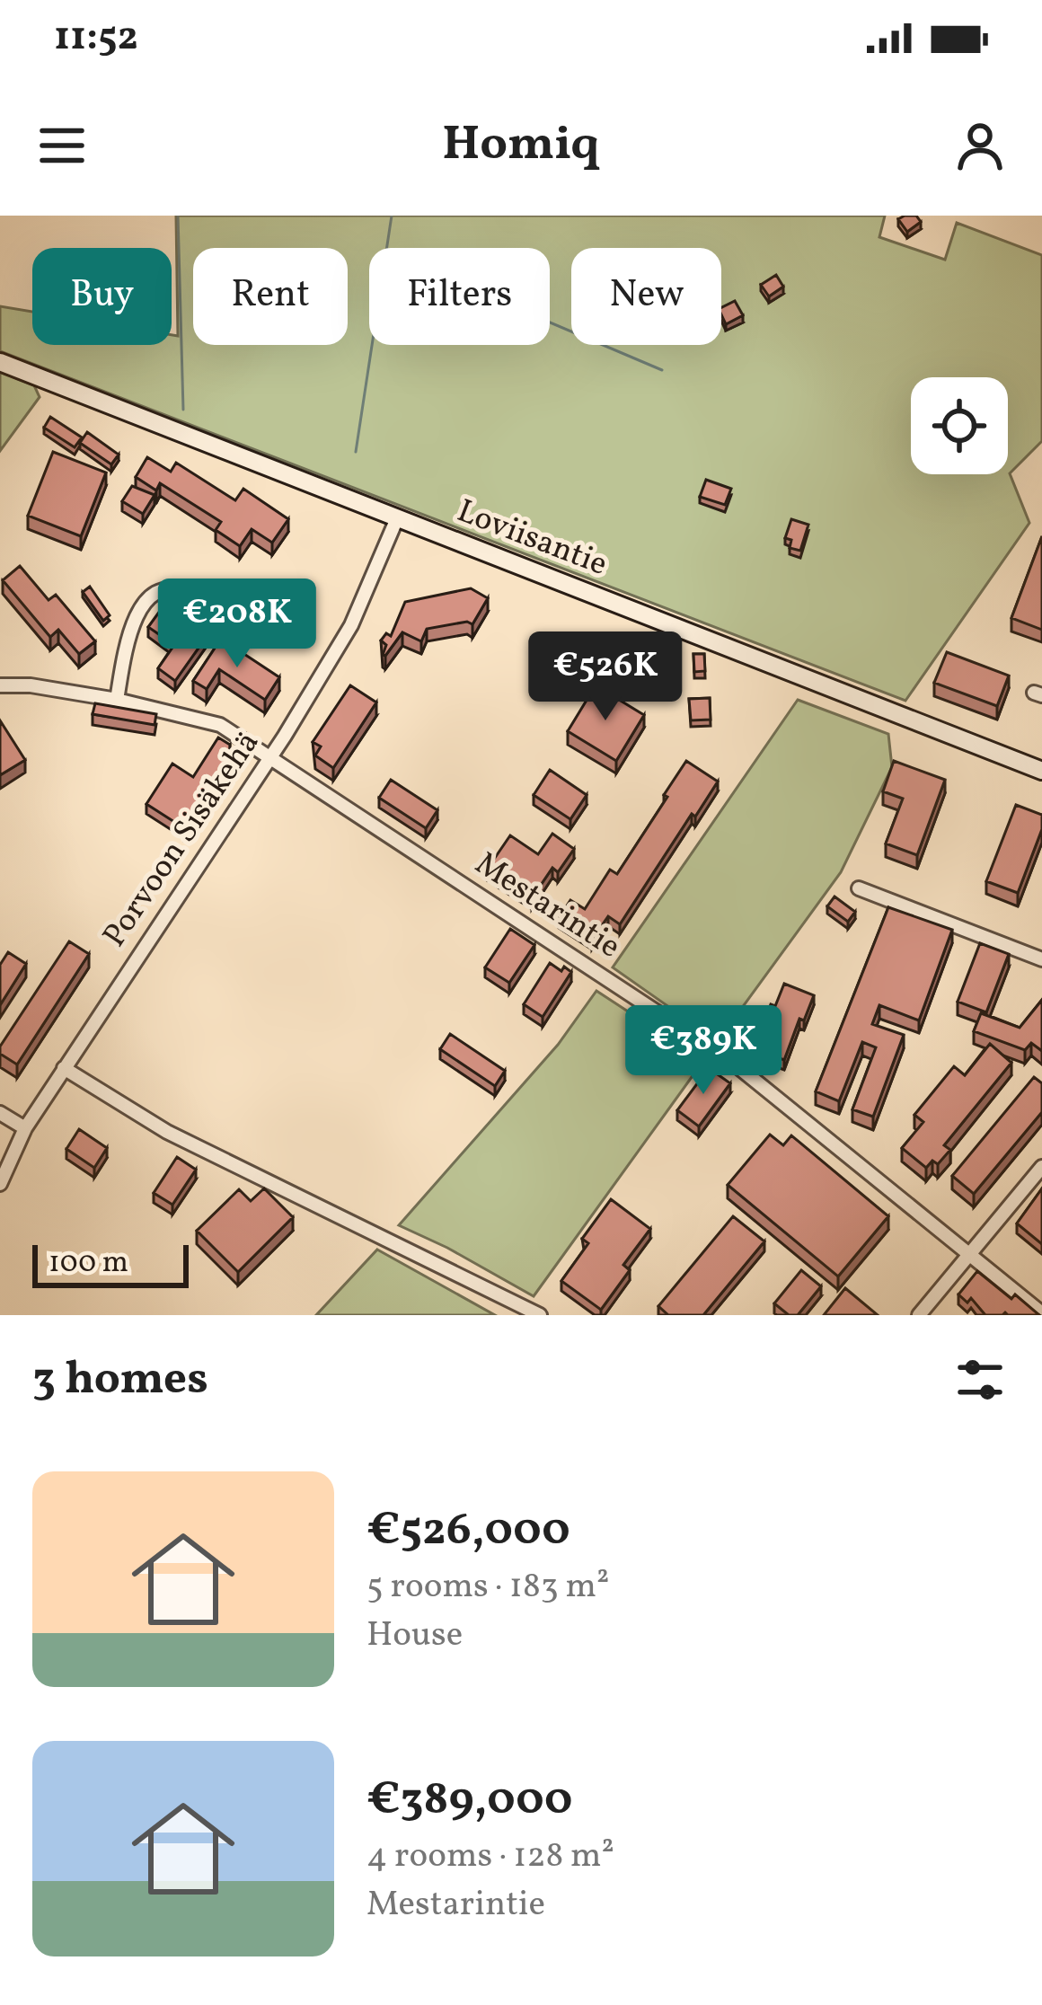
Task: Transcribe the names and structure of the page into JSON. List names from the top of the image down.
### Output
{
  "streets": {
    "main road": ["Loviisantie"],
    "street": ["Porvoon Sisäkehä", "Mestarintie"]
  },
  "crossings": [
    ["Loviisantie", "Porvoon Sisäkehä"],
    ["Porvoon Sisäkehä", "Mestarintie"]
  ],
  "scale_bar": "100 m",
  "page": {
    "status": "11:52",
    "header": "Homiq",
    "chip": [
      "Buy",
      "Rent",
      "Filters",
      "New"
    ],
    "price": ["€208K", "€526K", "€389K"],
    "scale": "100 m",
    "heading": "3 homes",
    "list": [
      {
        "name": "€526,000",
        "note": "5 rooms · 183 m² · House"
      },
      {
        "name": "€389,000",
        "note": "4 rooms · 128 m² · Mestarintie"
      }
    ]
  }
}
